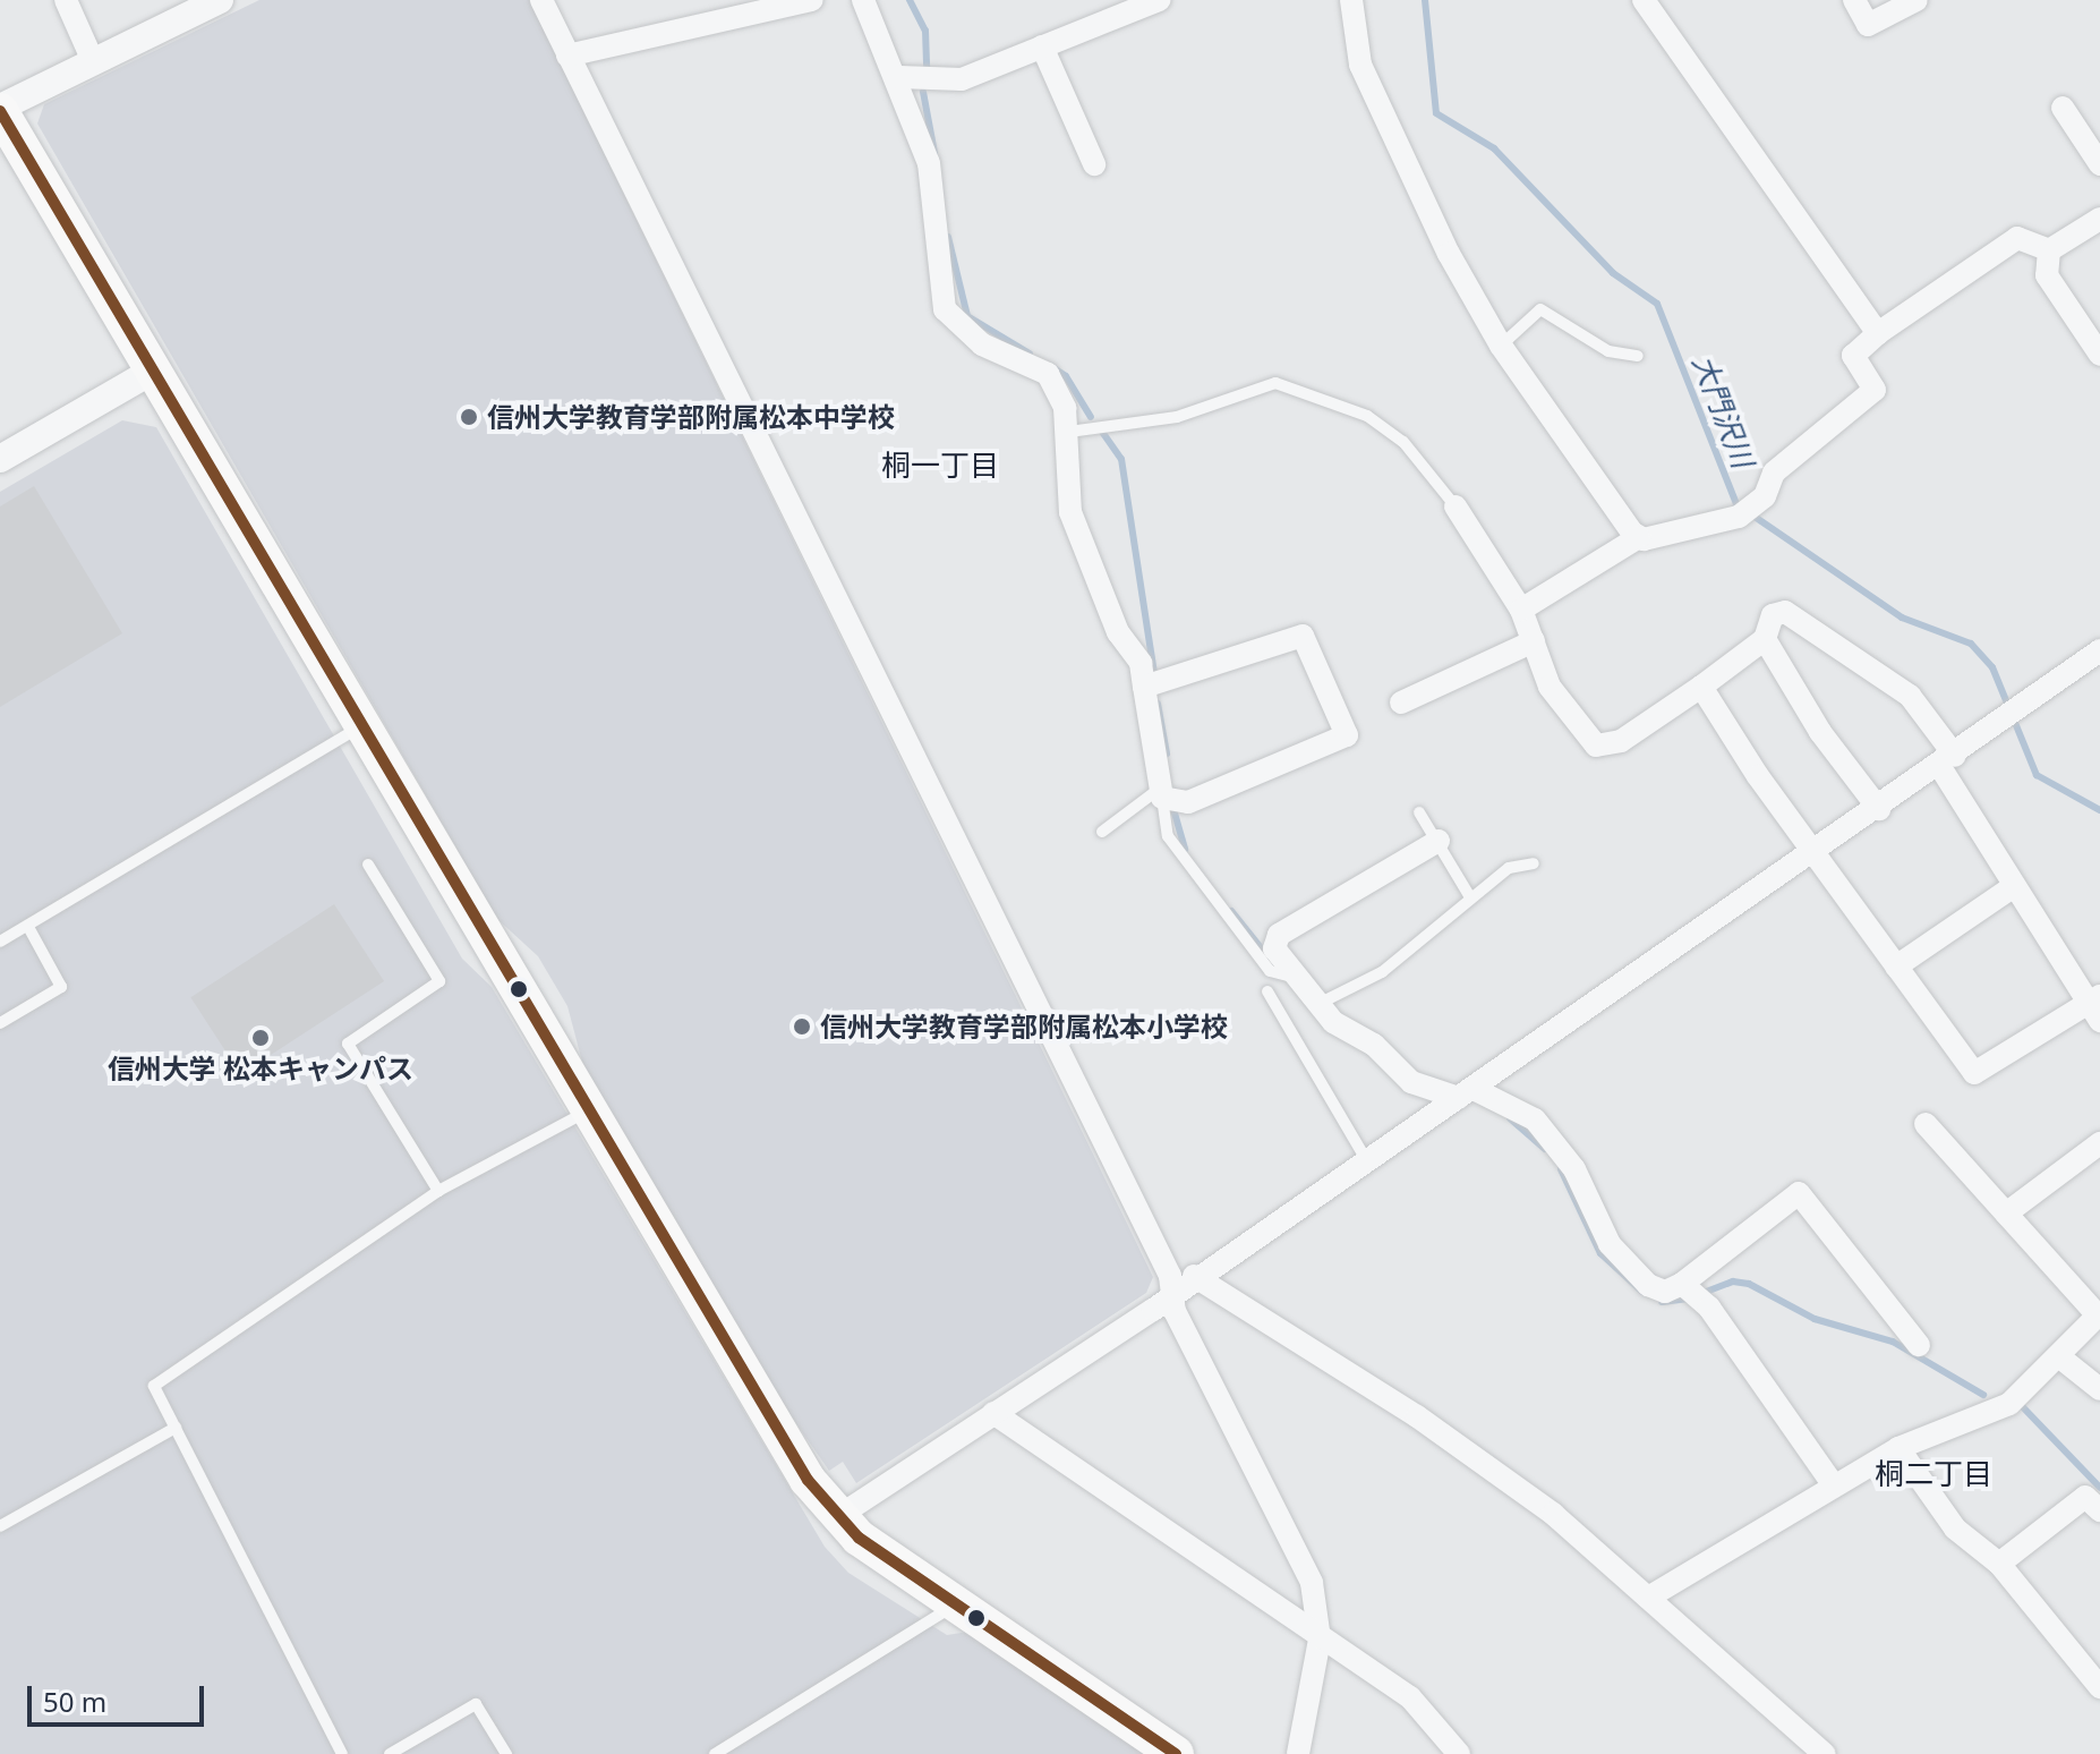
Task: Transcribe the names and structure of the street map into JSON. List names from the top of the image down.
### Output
{
  "districts": ["桐一丁目", "桐二丁目"],
  "water": ["大門沢川"],
  "places": ["信州大学教育学部附属松本中学校", "信州大学教育学部附属松本小学校", "信州大学 松本キャンパス"],
  "scale_bar": "50 m"
}
